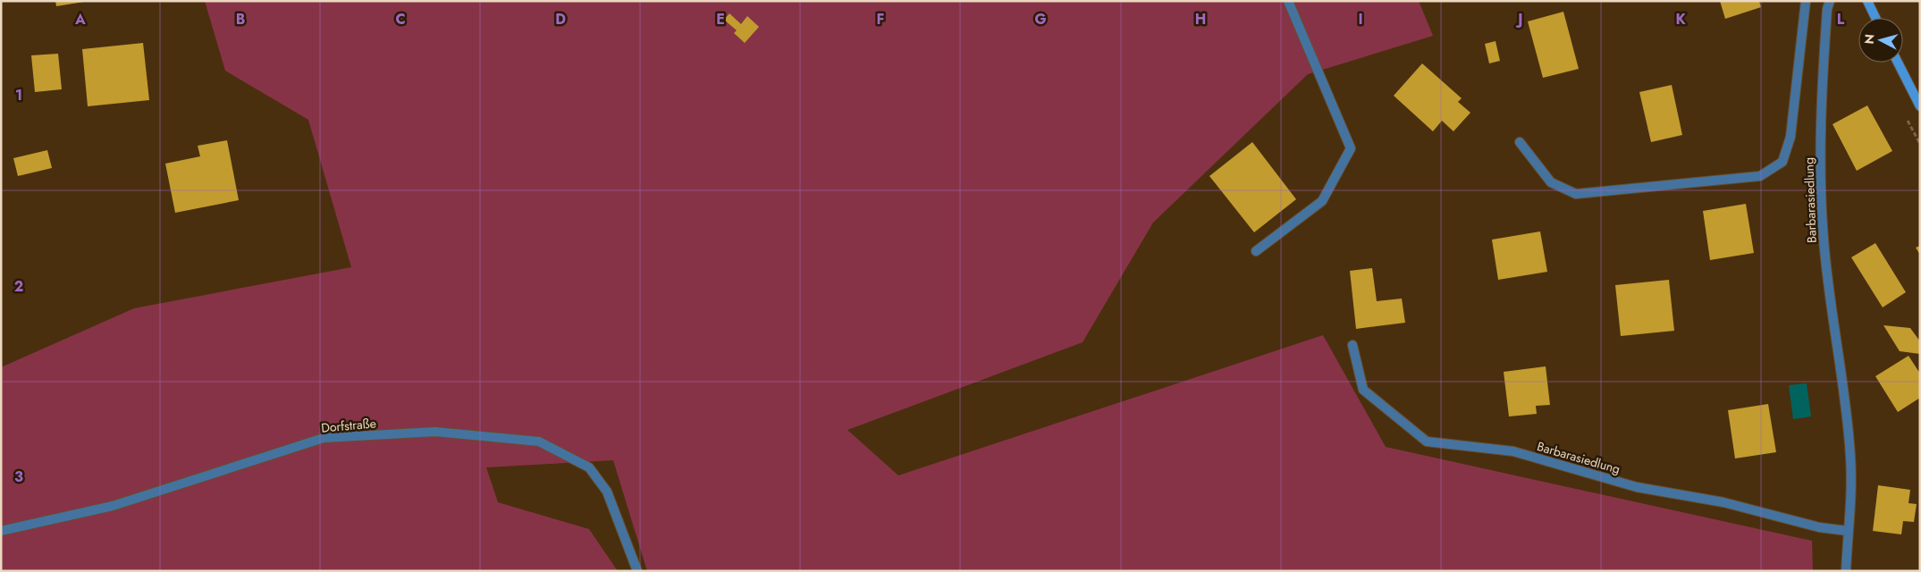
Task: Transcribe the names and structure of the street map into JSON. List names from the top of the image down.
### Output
{
  "streets": {
    "street": ["Barbarasiedlung", "Dorfstraße"]
  },
  "north": "left",
  "grid": {
    "columns": [
      "A",
      "B",
      "C",
      "D",
      "E",
      "F",
      "G",
      "H",
      "I",
      "J",
      "K",
      "L"
    ],
    "rows": ["1", "2", "3"]
  }
}
